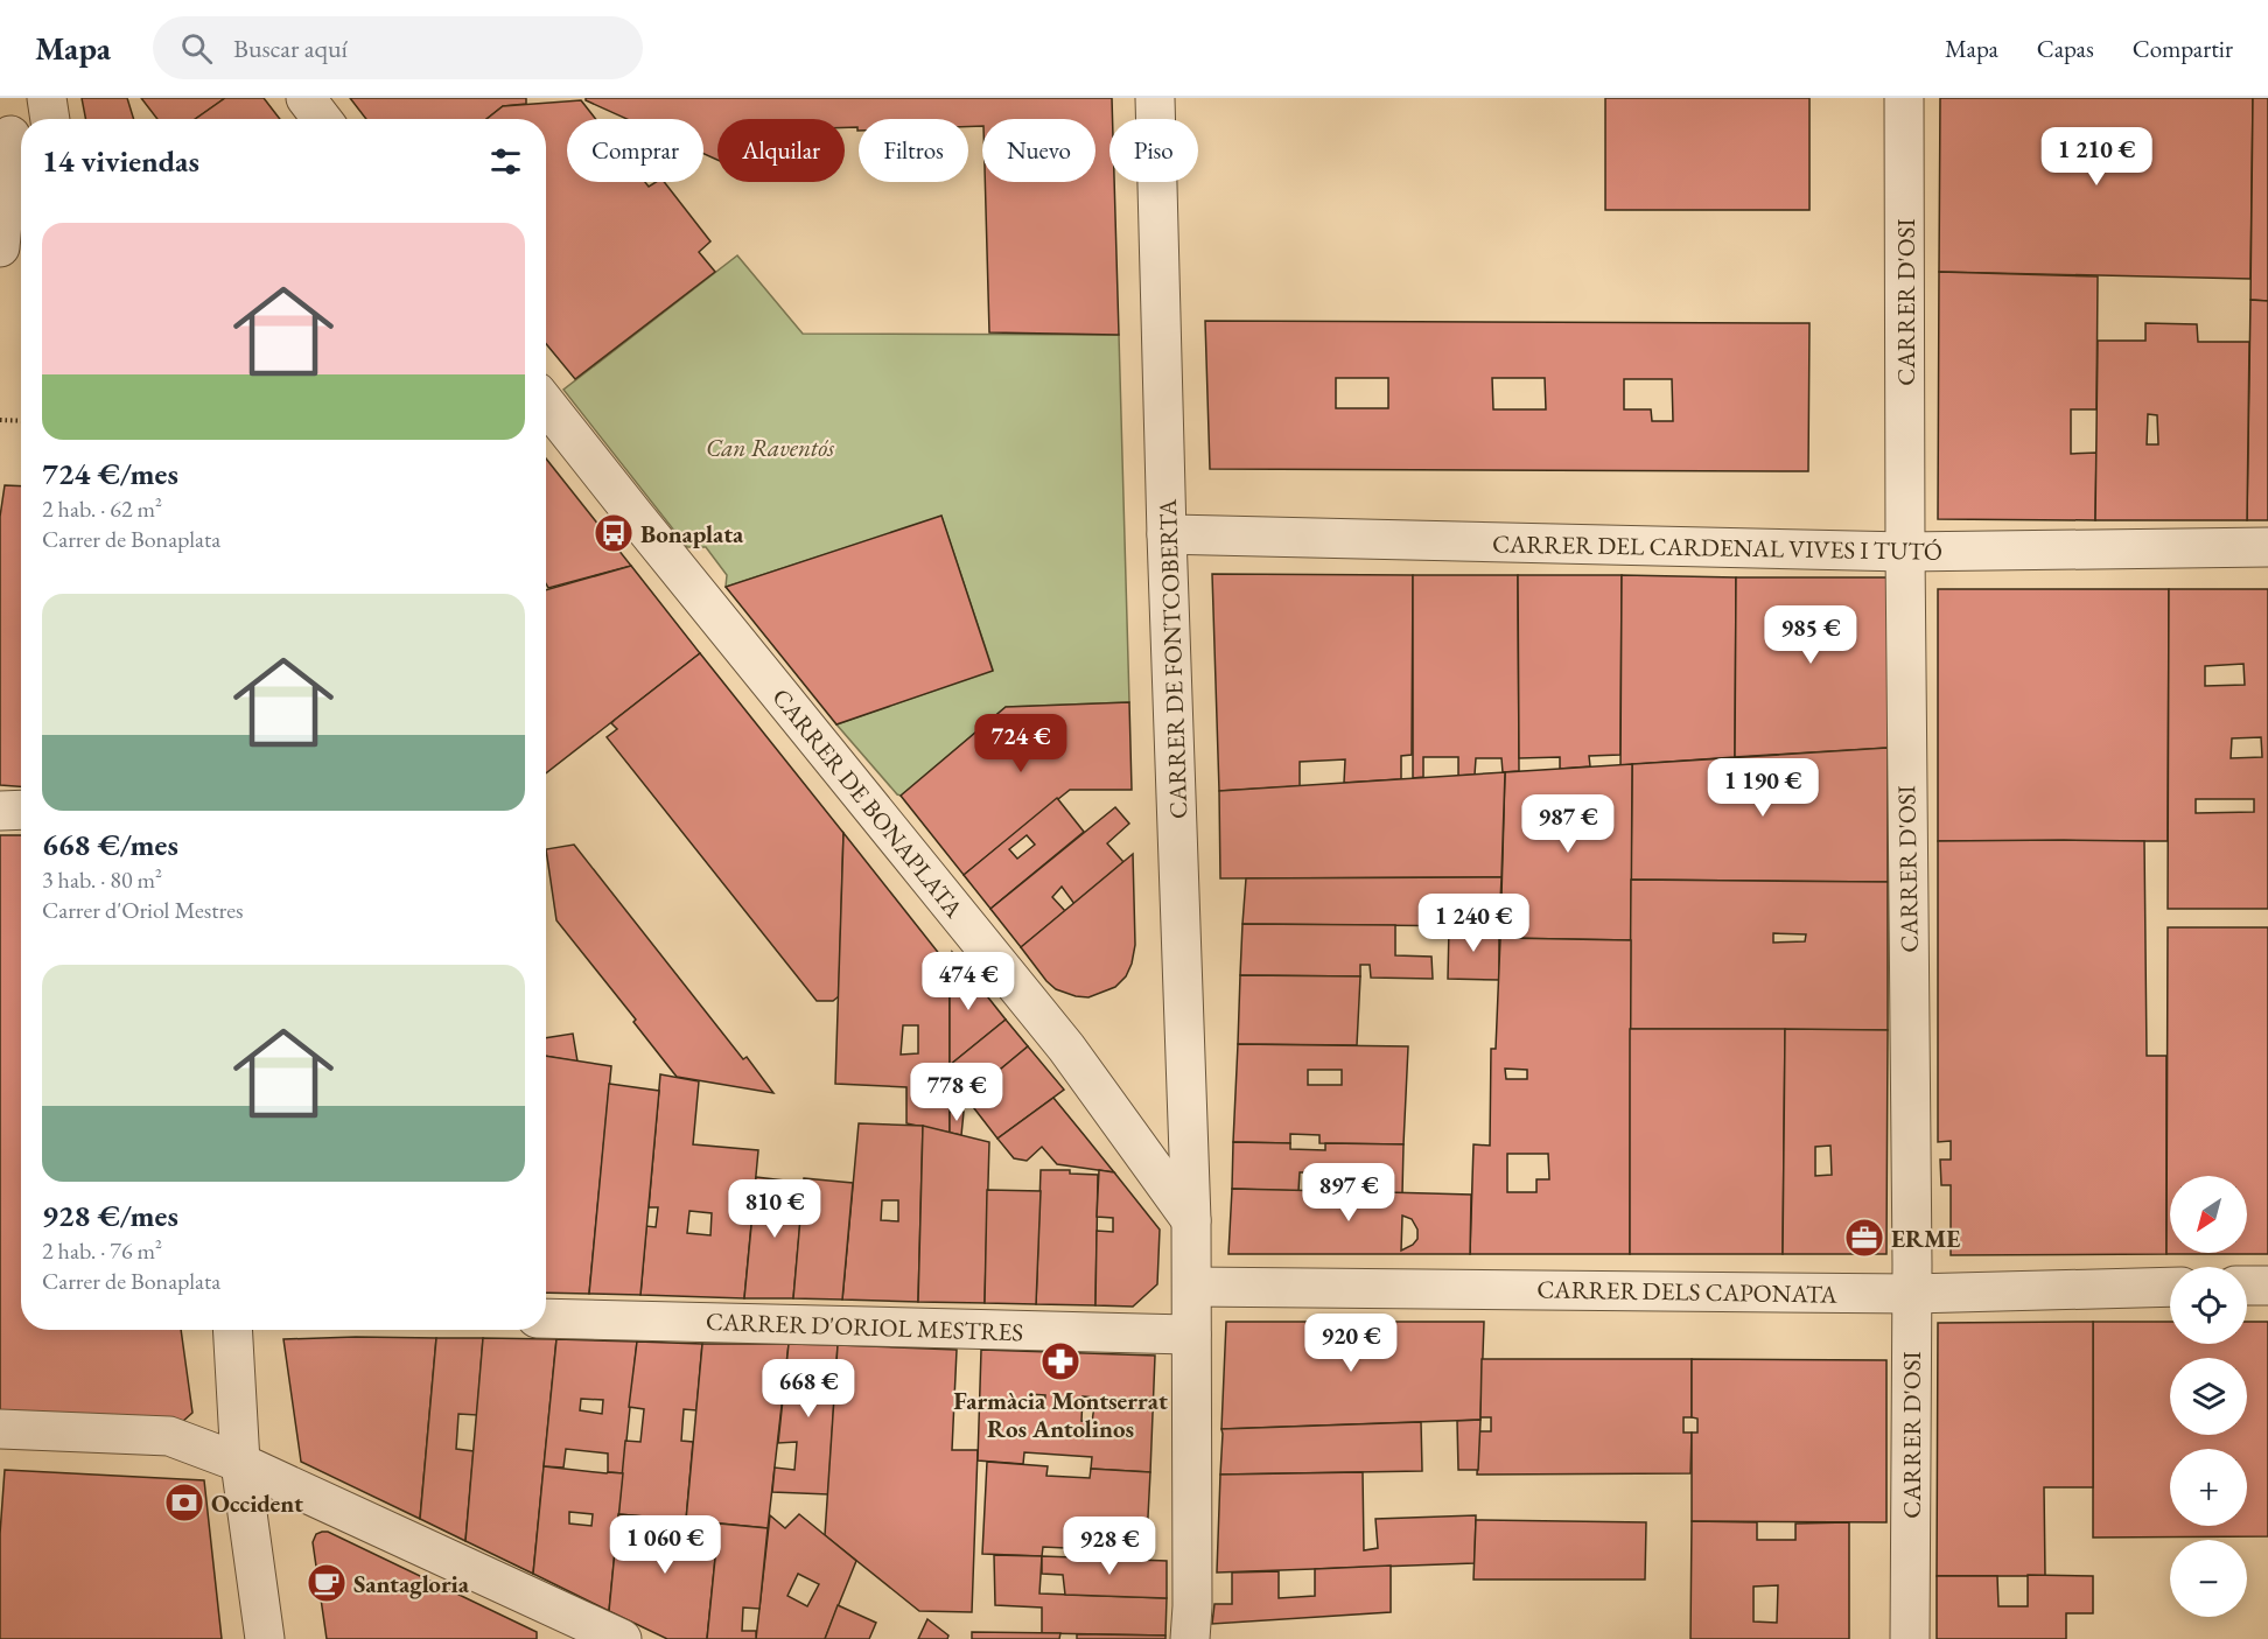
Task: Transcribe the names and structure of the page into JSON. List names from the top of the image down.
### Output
{
  "streets": {
    "street": [
      "CARRER D'OSI",
      "CARRER DEL CARDENAL VIVES I TUTÓ",
      "CARRER DE FONTCOBERTA",
      "CARRER DE BONAPLATA",
      "CARRER DELS CAPONATA",
      "CARRER D'ORIOL MESTRES"
    ]
  },
  "crossings": [
    ["CARRER D'OSI", "CARRER DEL CARDENAL VIVES I TUTÓ"],
    ["CARRER D'OSI", "CARRER DELS CAPONATA"],
    ["CARRER DEL CARDENAL VIVES I TUTÓ", "CARRER DE FONTCOBERTA"],
    ["CARRER DE FONTCOBERTA", "CARRER DE BONAPLATA"]
  ],
  "parks": ["Can Raventós"],
  "places": {
    "bus stop": ["Bonaplata"],
    "office": ["ERME"],
    "pharmacy": ["Farmàcia Montserrat Ros Antolinos"],
    "bank": ["Occident"],
    "cafe": ["Santagloria"]
  },
  "north": "bottom left",
  "page": {
    "header": "Mapa",
    "search": "Buscar aquí",
    "nav": ["Mapa", "Capas", "Compartir"],
    "chip": [
      "Comprar",
      "Alquilar",
      "Filtros",
      "Nuevo",
      "Piso"
    ],
    "heading": "14 viviendas",
    "price": [
      "1 210 €",
      "985 €",
      "724 €",
      "1 190 €",
      "987 €",
      "1 240 €",
      "474 €",
      "778 €",
      "897 €",
      "810 €",
      "920 €",
      "668 €",
      "1 060 €",
      "928 €"
    ],
    "list": [
      {
        "name": "724 €/mes",
        "note": "2 hab. · 62 m² · Carrer de Bonaplata"
      },
      {
        "name": "668 €/mes",
        "note": "3 hab. · 80 m² · Carrer d'Oriol Mestres"
      },
      {
        "name": "928 €/mes",
        "note": "2 hab. · 76 m² · Carrer de Bonaplata"
      }
    ],
    "map_buttons": ["+", "−"]
  }
}
